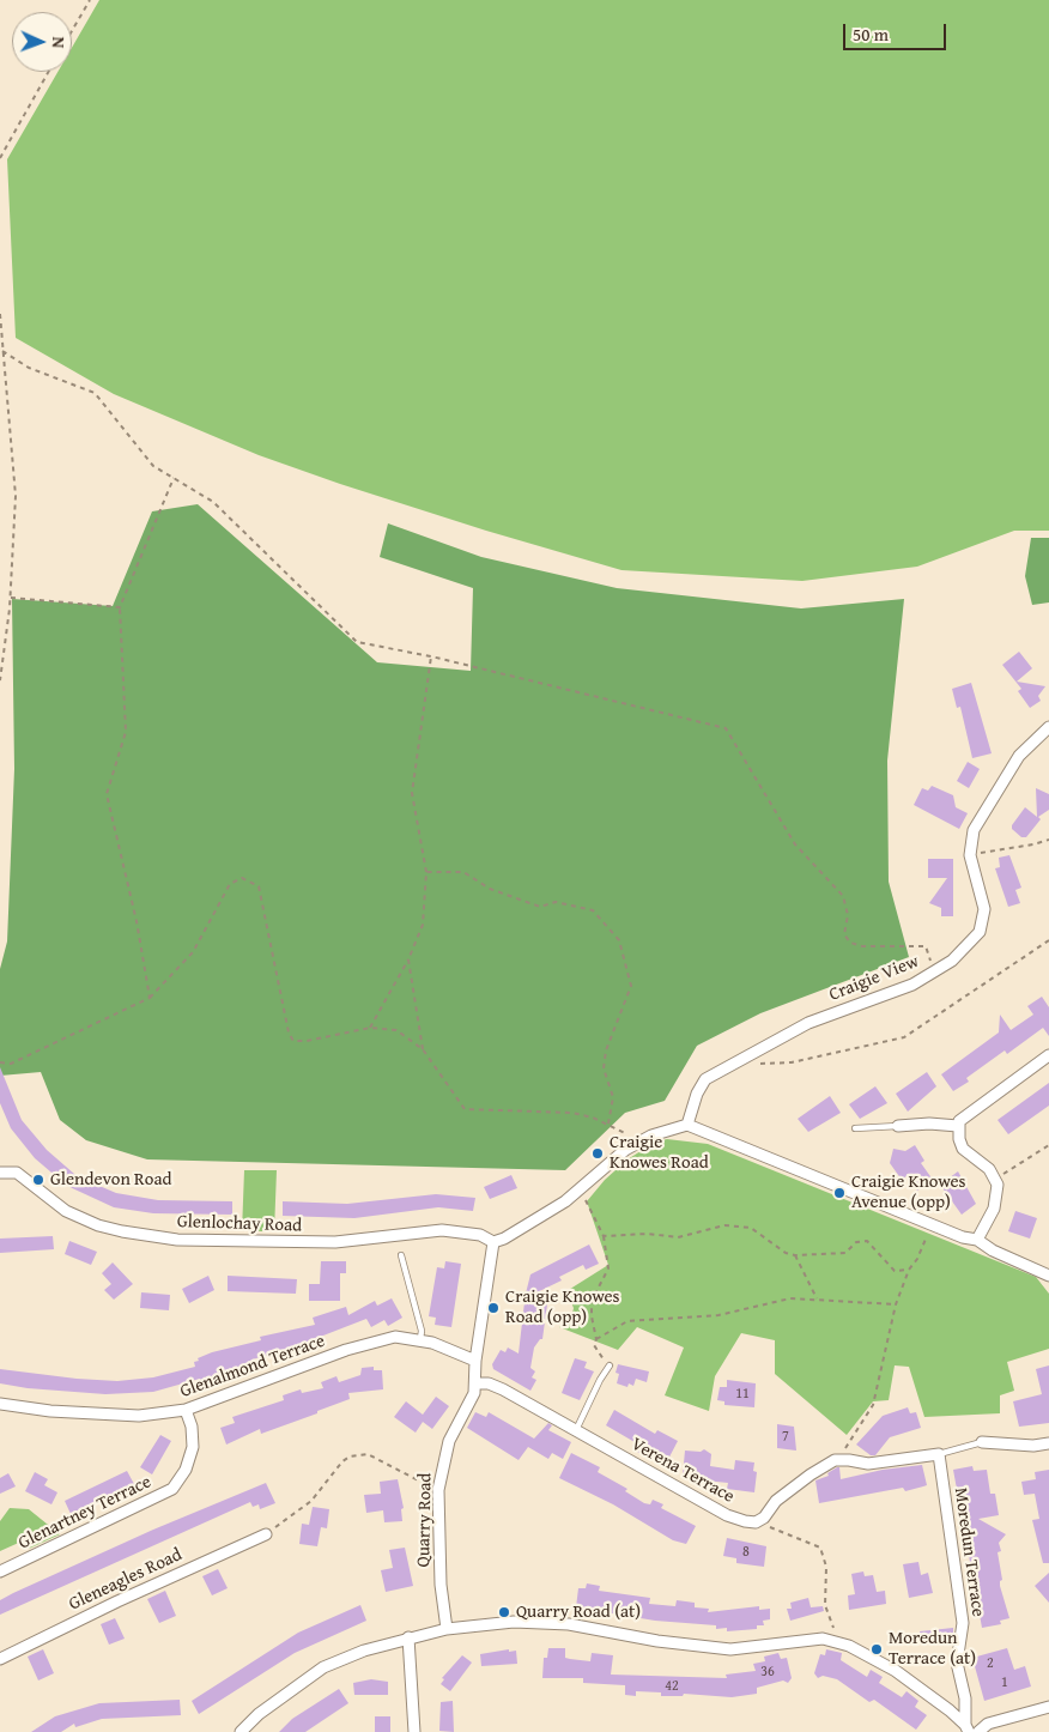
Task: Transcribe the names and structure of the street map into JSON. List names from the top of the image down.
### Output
{
  "streets": {
    "street": [
      "Craigie View",
      "Glenlochay Road",
      "Glenalmond Terrace",
      "Verena Terrace",
      "Glenartney Terrace",
      "Quarry Road",
      "Moredun Terrace",
      "Gleneagles Road"
    ]
  },
  "crossings": [
    ["Glenalmond Terrace", "Glenartney Terrace"],
    ["Verena Terrace", "Quarry Road"]
  ],
  "places": [
    "Craigie Knowes Road",
    "Glendevon Road",
    "Craigie Knowes Avenue (opp)",
    "Craigie Knowes Road (opp)",
    "Quarry Road (at)",
    "Moredun Terrace (at)"
  ],
  "house_numbers": [
    "11",
    "7",
    "8",
    "2",
    "36",
    "1",
    "42"
  ],
  "scale_bar": "50 m",
  "north": "right"
}
